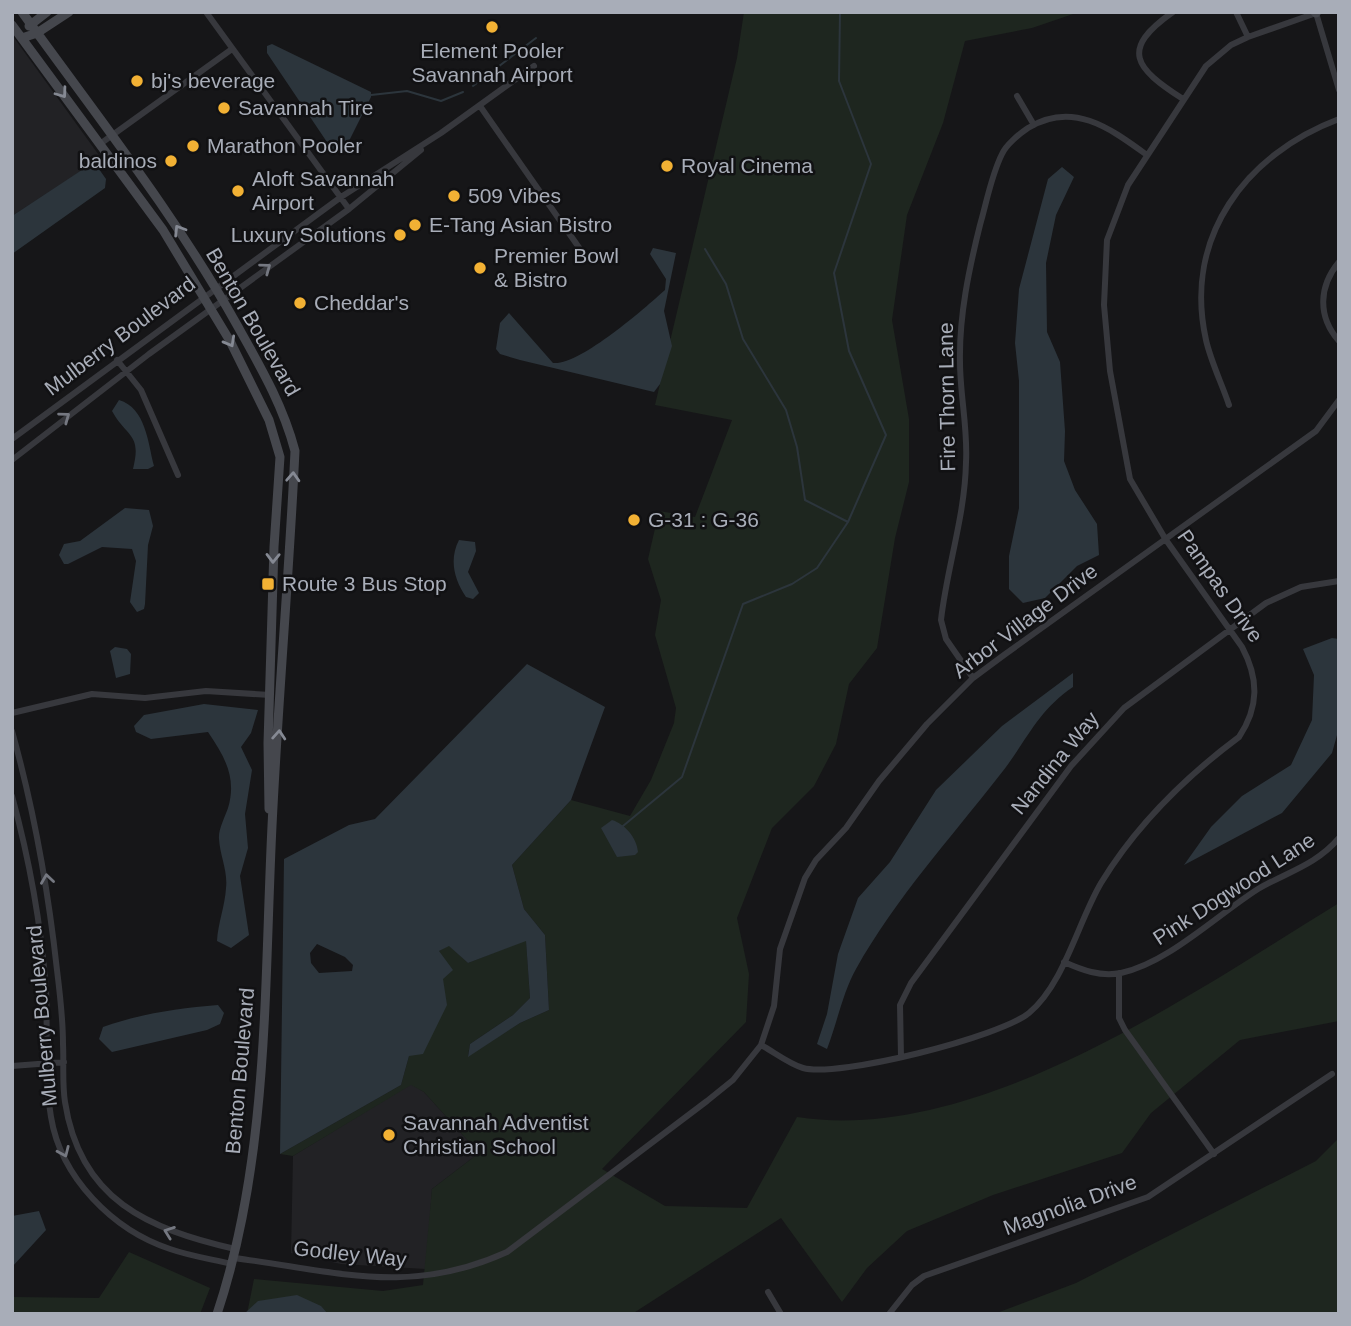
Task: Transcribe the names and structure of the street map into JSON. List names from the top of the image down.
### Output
{
  "streets": {
    "street": [
      "Benton Boulevard",
      "Mulberry Boulevard",
      "Fire Thorn Lane",
      "Pampas Drive",
      "Arbor Village Drive",
      "Nandina Way",
      "Pink Dogwood Lane",
      "Magnolia Drive",
      "Godley Way"
    ]
  },
  "crossings": [
    ["Benton Boulevard", "Mulberry Boulevard"],
    ["Benton Boulevard", "Godley Way"],
    ["Mulberry Boulevard", "Godley Way"],
    ["Fire Thorn Lane", "Pampas Drive"],
    ["Fire Thorn Lane", "Arbor Village Drive"],
    ["Pampas Drive", "Arbor Village Drive"],
    ["Pampas Drive", "Nandina Way"],
    ["Pampas Drive", "Pink Dogwood Lane"],
    ["Pampas Drive", "Godley Way"],
    ["Arbor Village Drive", "Godley Way"]
  ],
  "places": {
    "other": [
      "Element Pooler Savannah Airport",
      "bj's beverage",
      "Savannah Tire",
      "Marathon Pooler",
      "baldinos",
      "Royal Cinema",
      "Aloft Savannah Airport",
      "509 Vibes",
      "E-Tang Asian Bistro",
      "Luxury Solutions",
      "Premier Bowl & Bistro",
      "Cheddar's",
      "G-31 : G-36",
      "Savannah Adventist Christian School"
    ],
    "transit": ["Route 3 Bus Stop"]
  }
}
